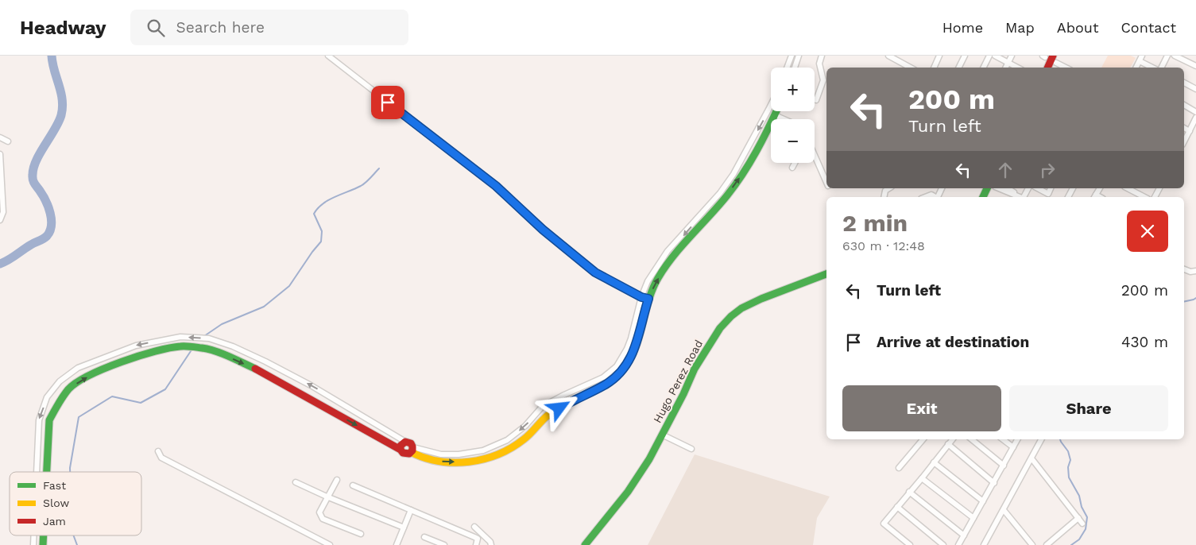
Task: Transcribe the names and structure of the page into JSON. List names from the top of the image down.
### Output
{
  "streets": {
    "street": ["Hugo Perez Road"]
  },
  "legend": ["Fast", "Slow", "Jam"],
  "page": {
    "header": "Headway",
    "search": "Search here",
    "nav": [
      "Home",
      "Map",
      "About",
      "Contact"
    ],
    "map_buttons": ["+", "−"],
    "turn": ["200 m", "Turn left"],
    "heading": ["2 min", "630 m · 12:48"],
    "list": [
      {
        "name": "Turn left",
        "value": "200 m"
      },
      {
        "name": "Arrive at destination",
        "value": "430 m"
      }
    ],
    "buttons": ["Exit", "Share"]
  }
}
